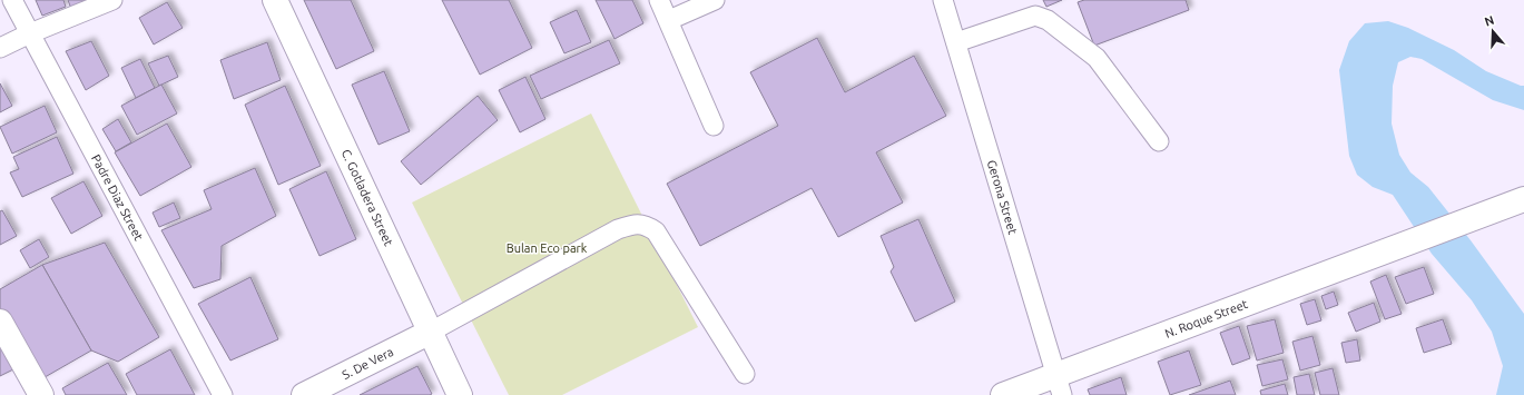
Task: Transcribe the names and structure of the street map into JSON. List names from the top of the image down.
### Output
{
  "streets": {
    "street": [
      "C. Gotladera Street",
      "Gerona Street",
      "Padre Diaz Street",
      "N. Roque Street",
      "S. De Vera"
    ]
  },
  "crossings": [
    ["C. Gotladera Street", "S. De Vera"],
    ["Gerona Street", "N. Roque Street"]
  ],
  "parks": ["Bulan Eco park"],
  "north": "top"
}
